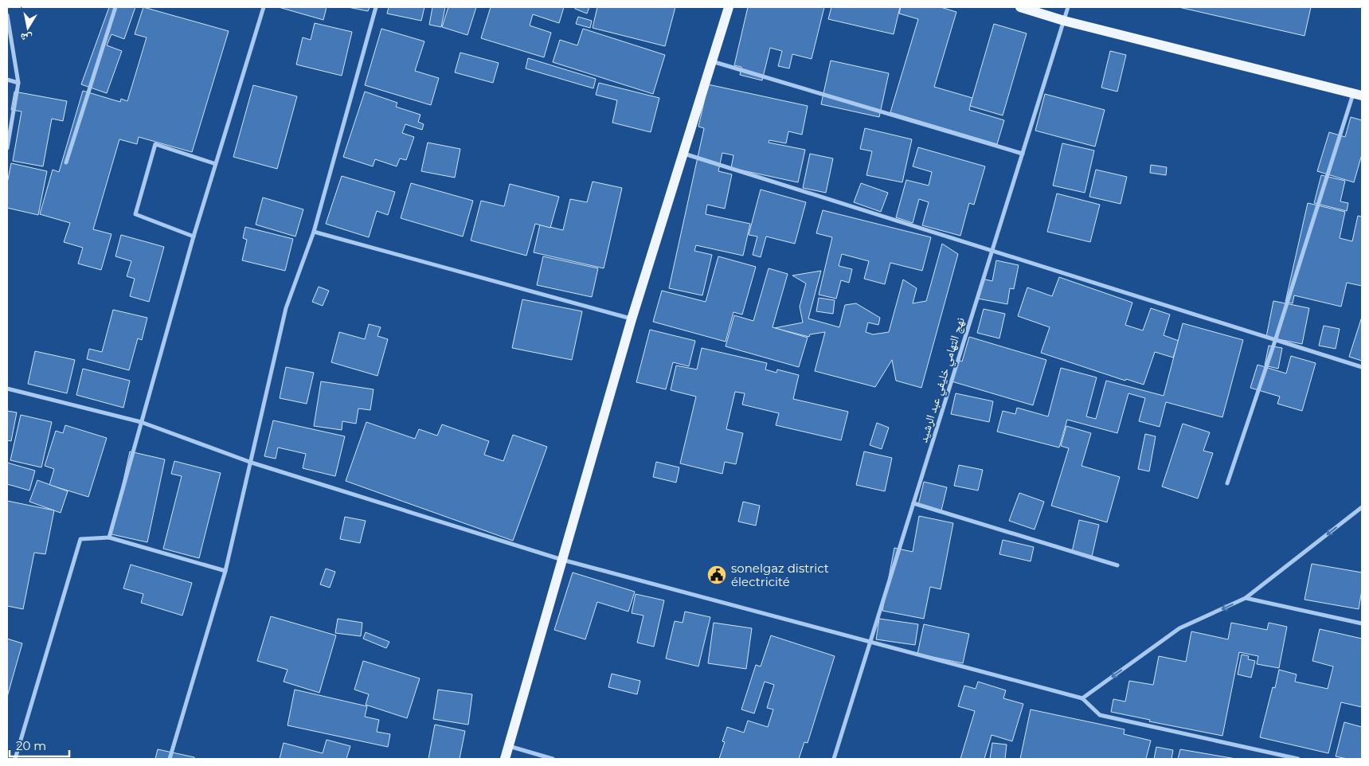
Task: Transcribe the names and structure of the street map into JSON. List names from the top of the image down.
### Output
{
  "streets": {
    "street": ["نهج التهامي خليفي عبد الرشيد"]
  },
  "places": {
    "public building": ["sonelgaz district électricité"]
  },
  "scale_bar": "20 m",
  "north": "bottom"
}
